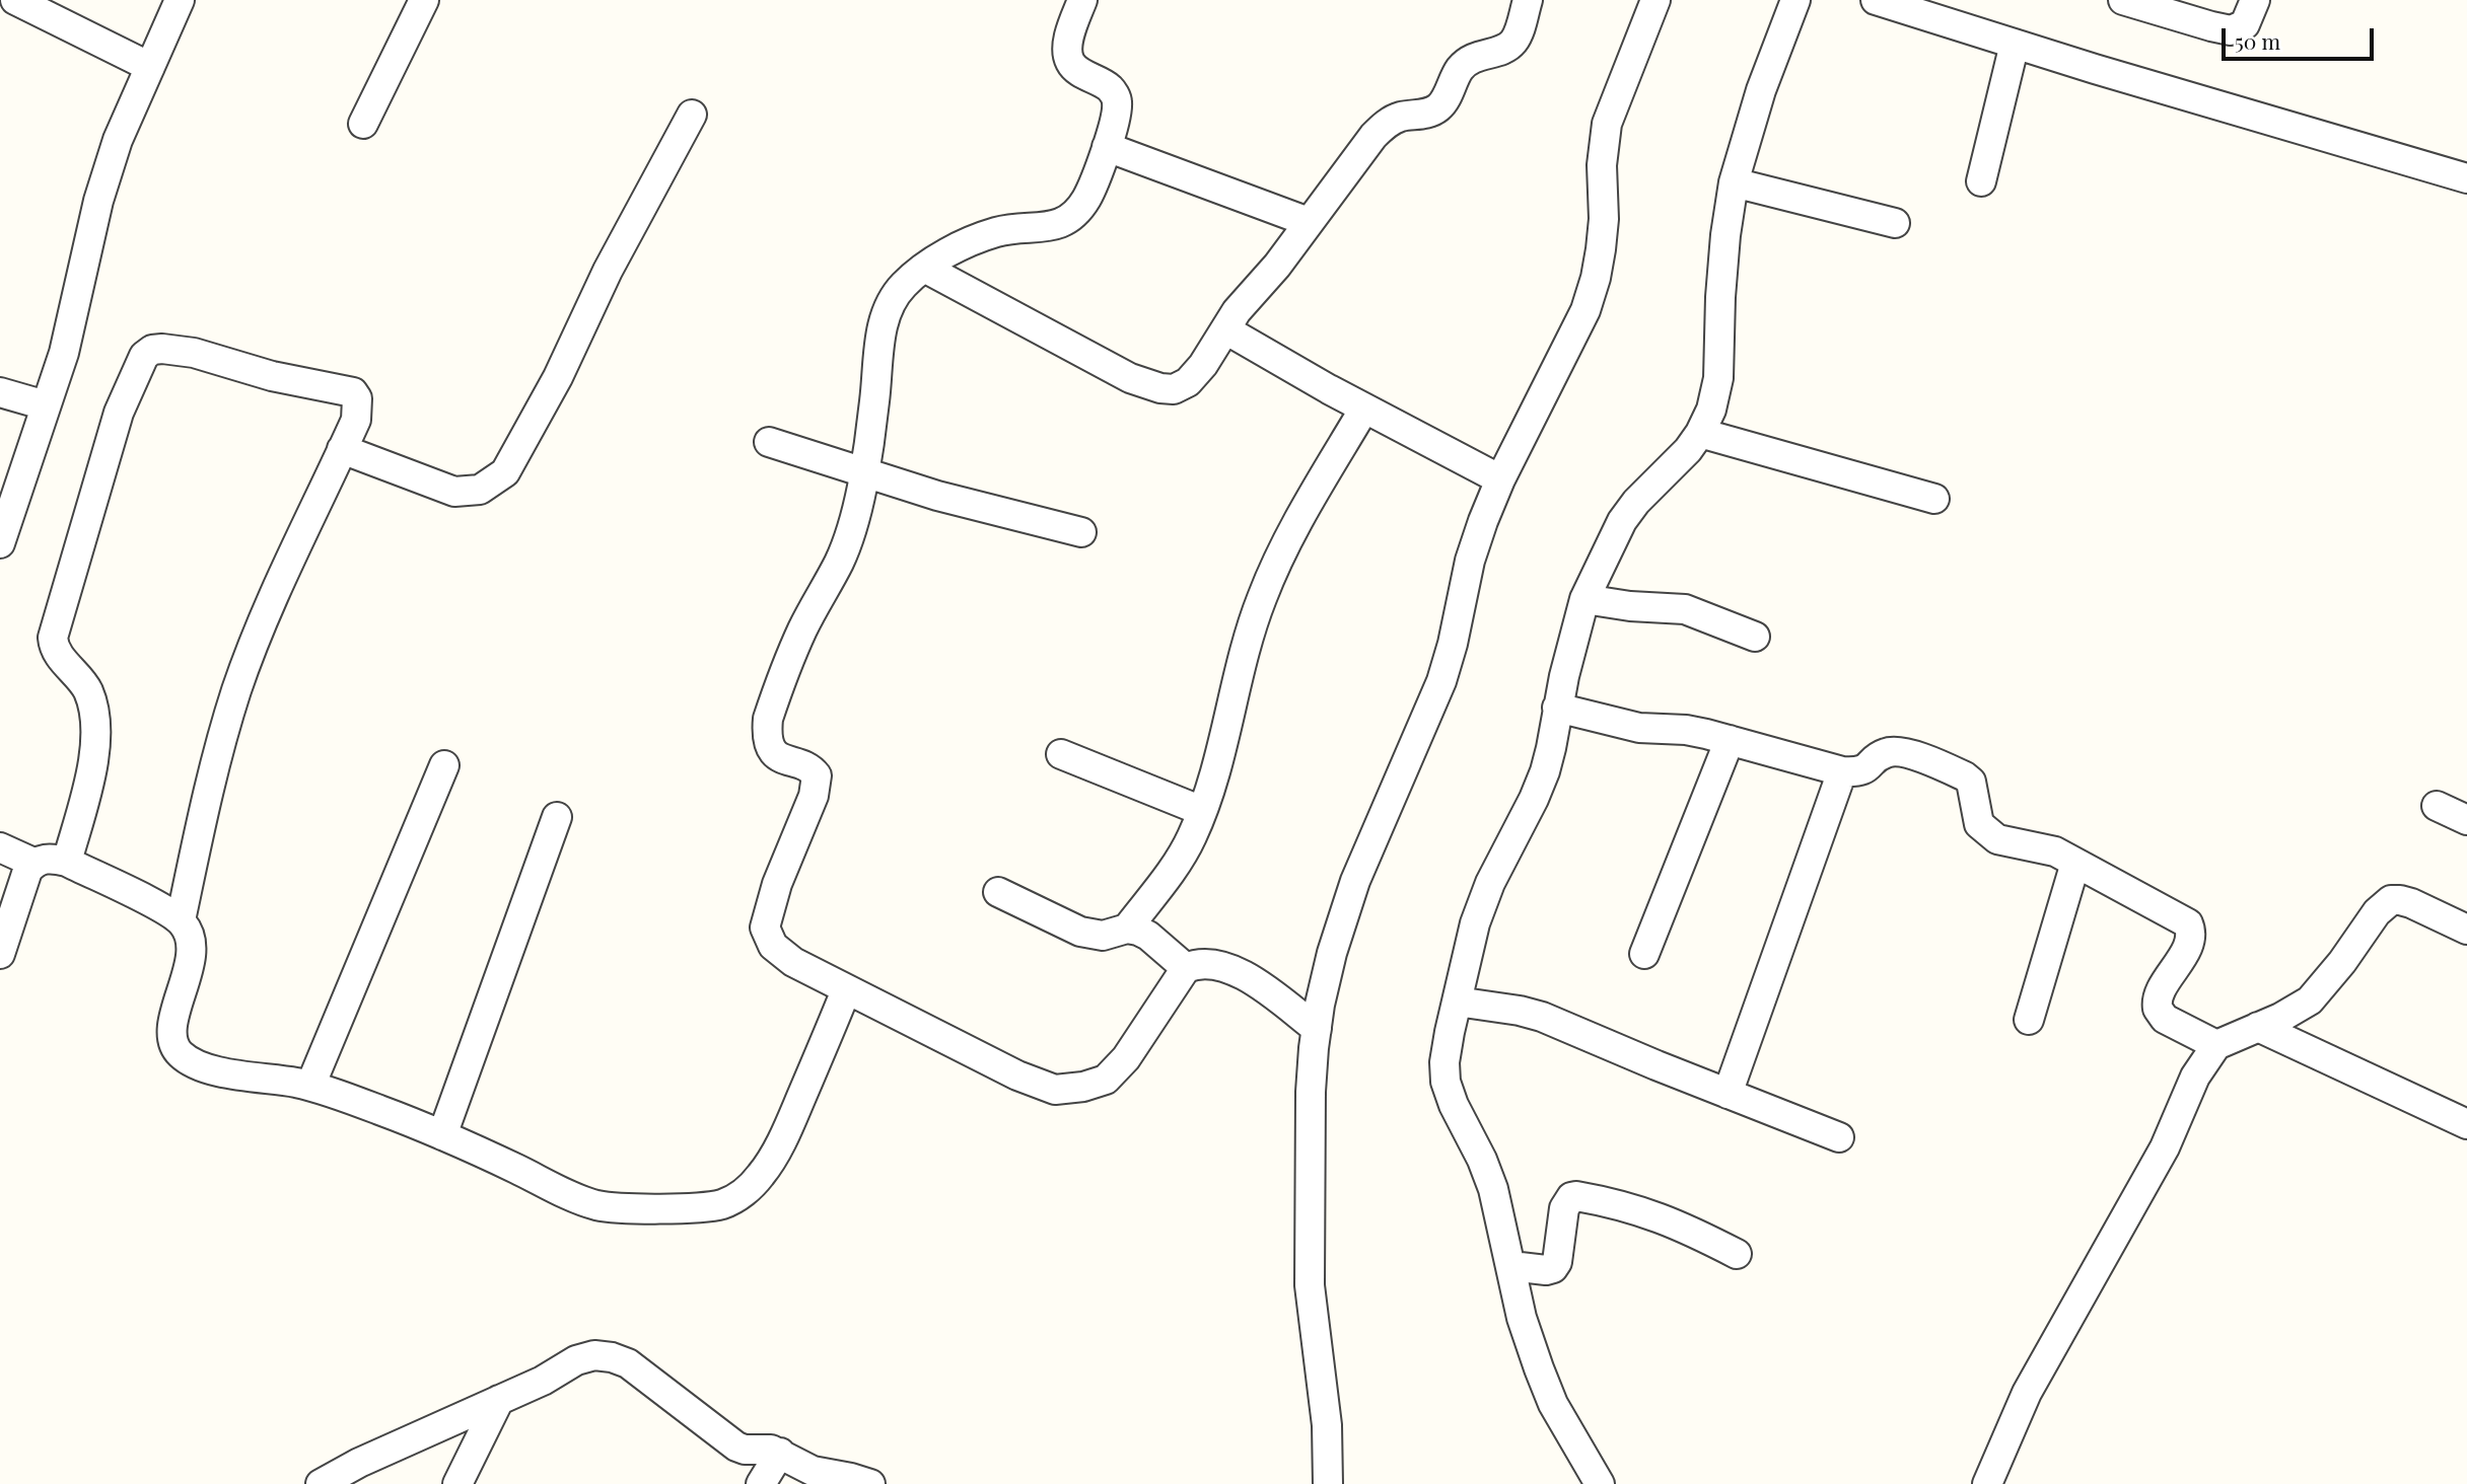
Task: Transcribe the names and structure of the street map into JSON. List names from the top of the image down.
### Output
{
  "scale_bar": "50 m"
}
